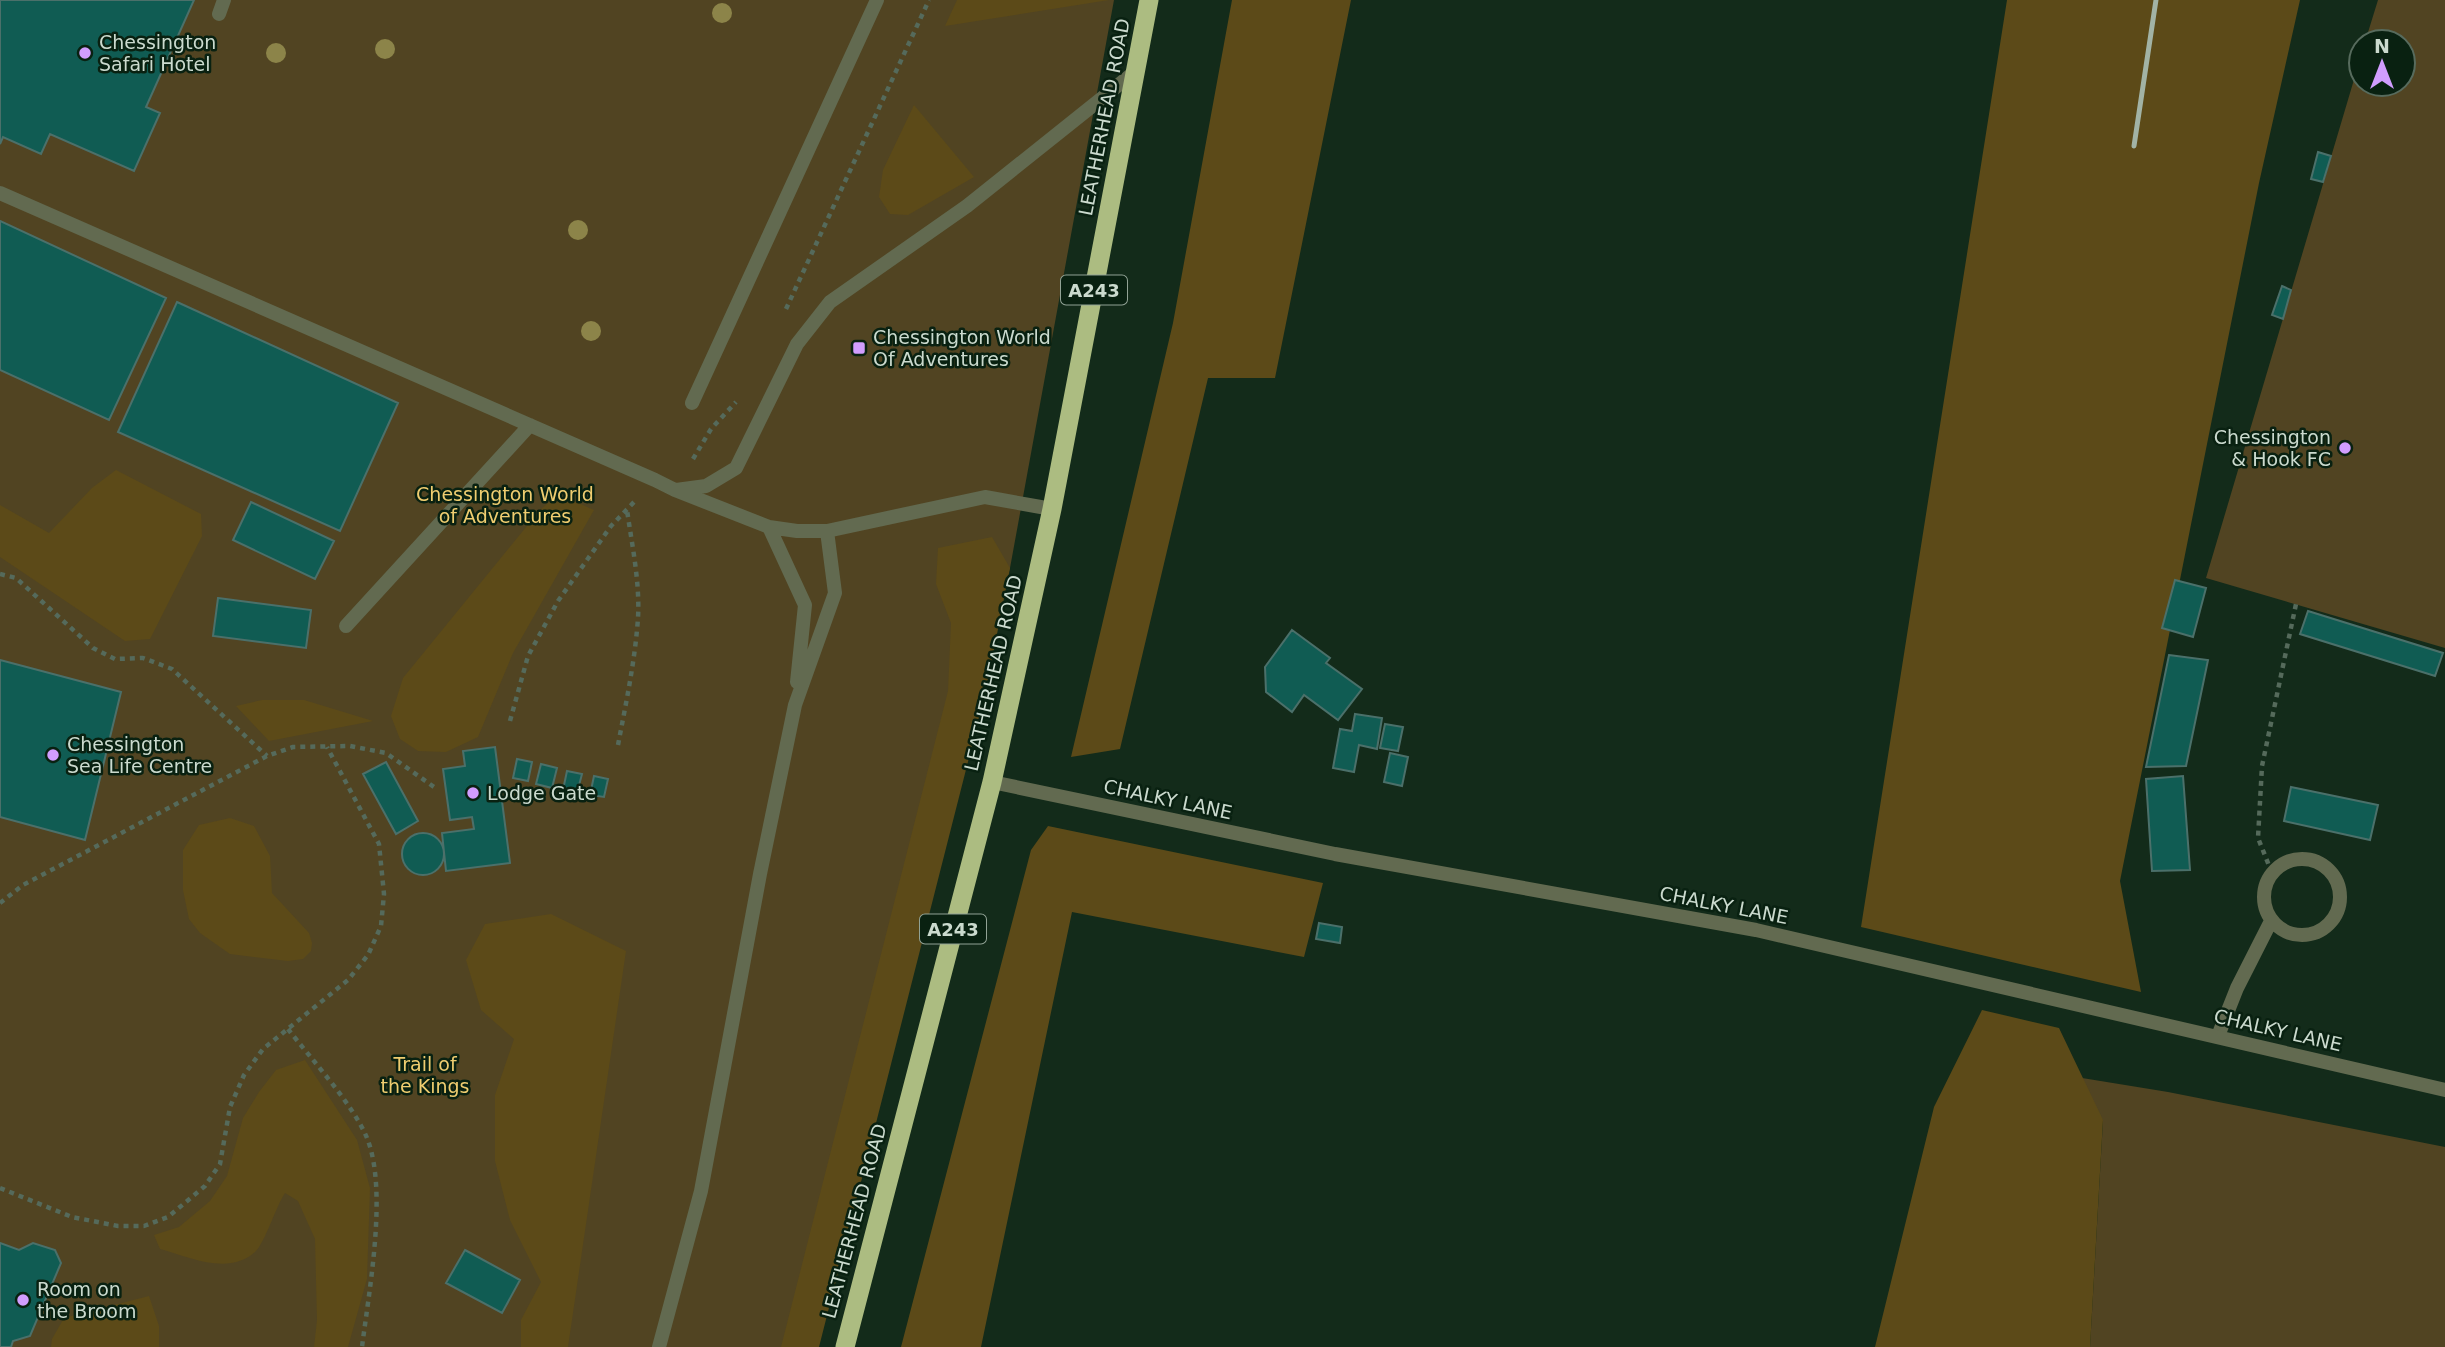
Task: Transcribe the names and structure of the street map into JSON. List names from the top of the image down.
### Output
{
  "streets": {
    "highway": ["LEATHERHEAD ROAD", "A243"],
    "street": ["CHALKY LANE"]
  },
  "crossings": [
    ["LEATHERHEAD ROAD", "CHALKY LANE"]
  ],
  "parks": ["Chessington World of Adventures", "Trail of the Kings"],
  "places": {
    "other": [
      "Chessington Safari Hotel",
      "Chessington & Hook FC",
      "Chessington Sea Life Centre",
      "Lodge Gate",
      "Room on the Broom"
    ],
    "transit": ["Chessington World Of Adventures"]
  },
  "north": "top"
}
